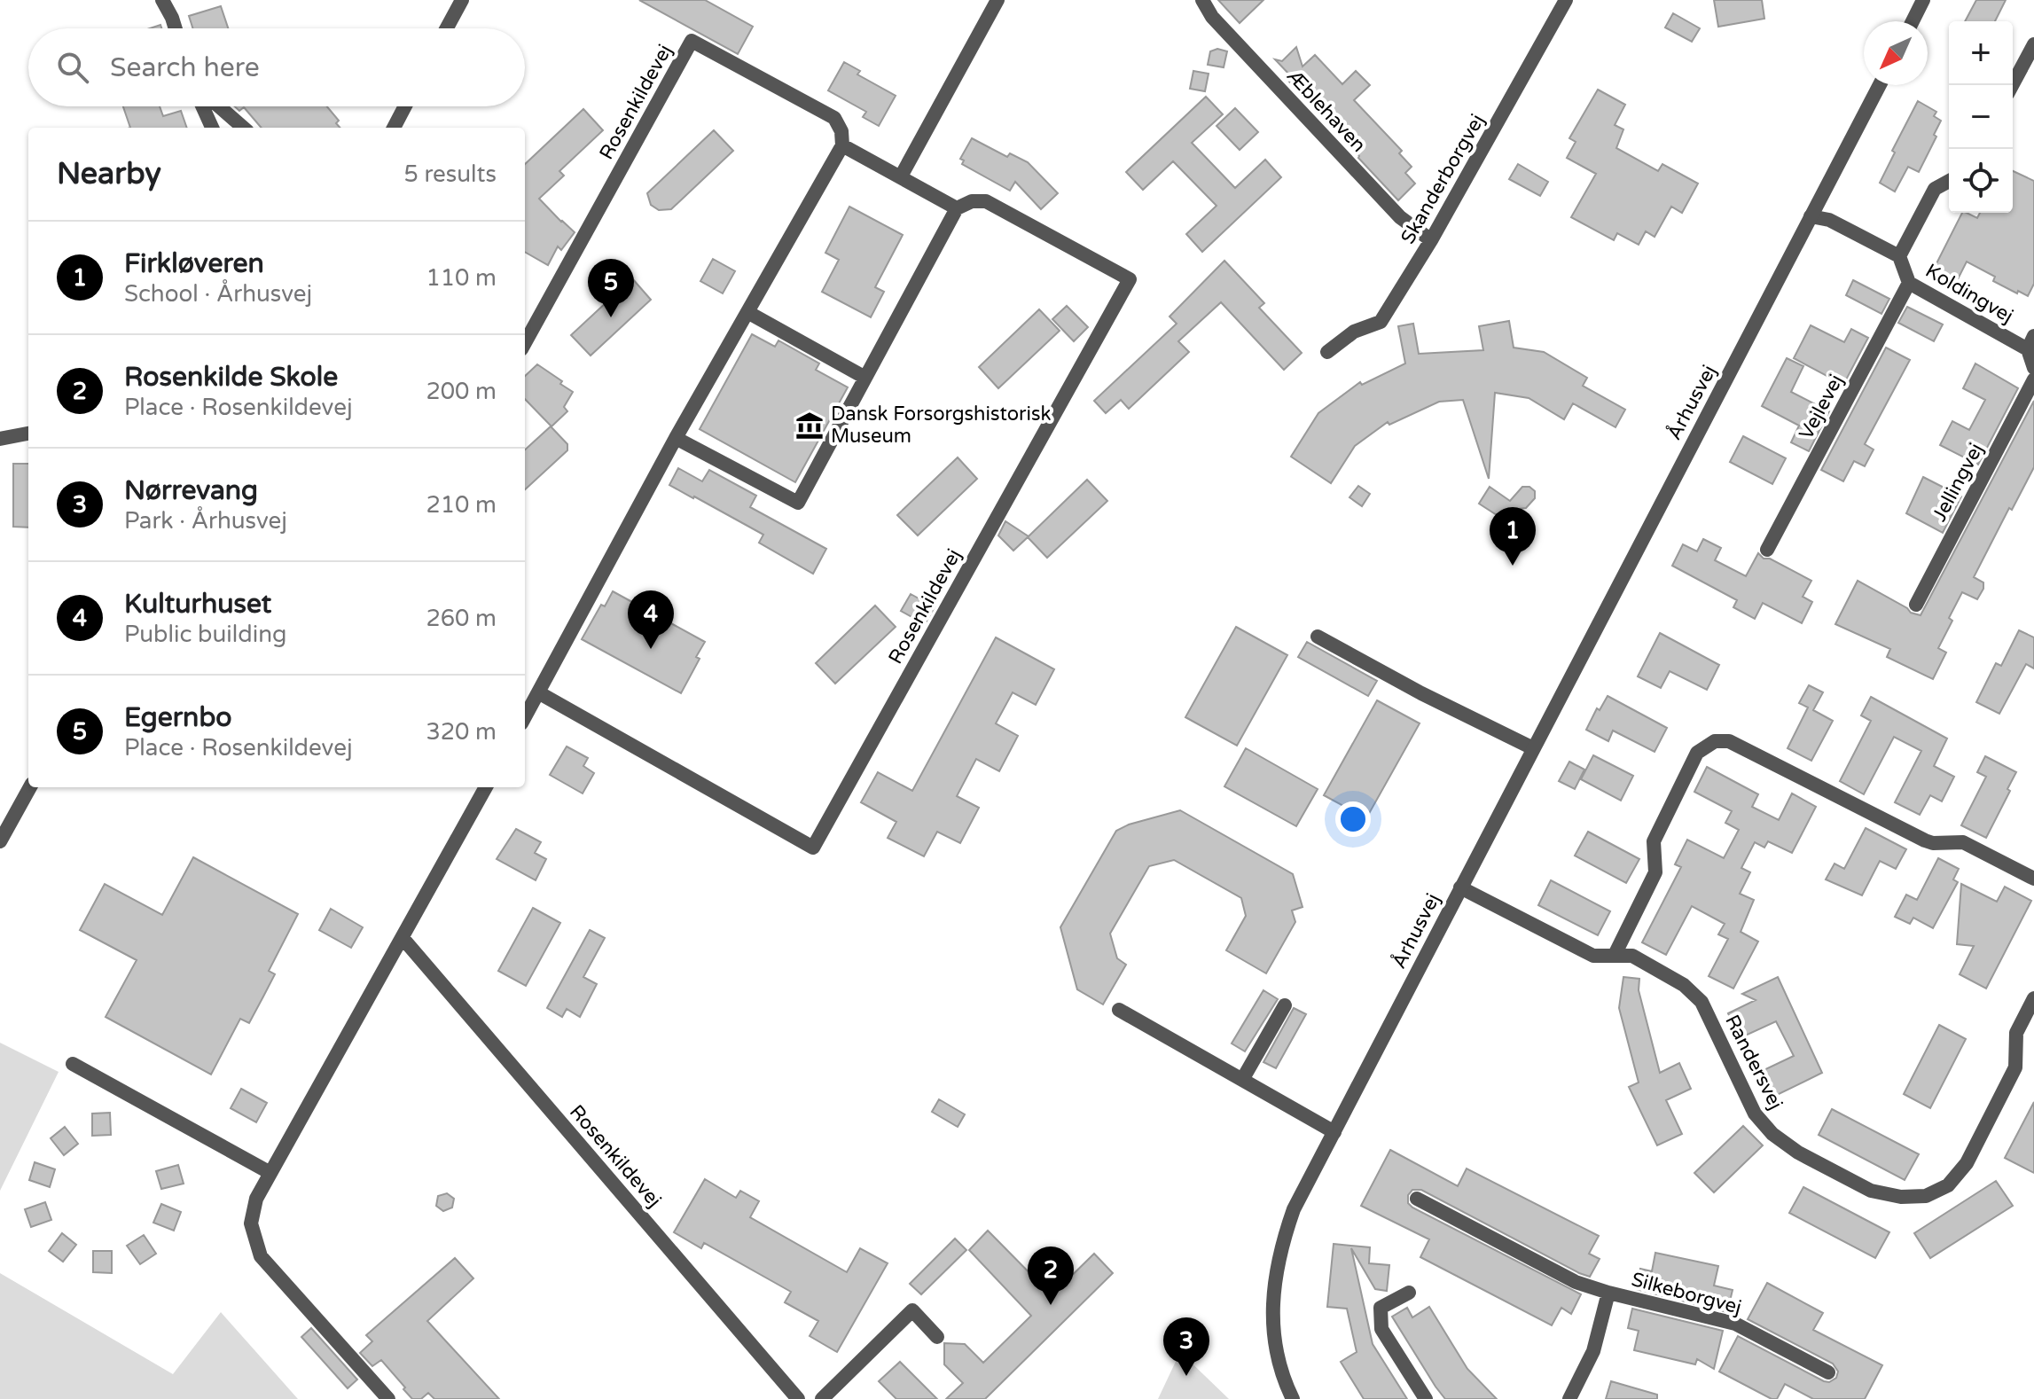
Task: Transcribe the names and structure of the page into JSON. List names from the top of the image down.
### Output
{
  "streets": {
    "street": [
      "Rosenkildevej",
      "Æblehaven",
      "Skanderborgvej",
      "Koldingvej",
      "Århusvej",
      "Vejlevej",
      "Jellingvej",
      "Randersvej",
      "Silkeborgvej"
    ]
  },
  "crossings": [
    ["Æblehaven", "Skanderborgvej"],
    ["Koldingvej", "Vejlevej"],
    ["Århusvej", "Randersvej"]
  ],
  "places": {
    "museum": ["Dansk Forsorgshistorisk Museum"]
  },
  "north": "bottom left",
  "page": {
    "map_buttons": ["+", "−"],
    "search": "Search here",
    "heading": ["Nearby", "5 results"],
    "list": [
      {
        "mark": "1",
        "name": "Firkløveren",
        "note": "School · Århusvej",
        "value": "110 m"
      },
      {
        "mark": "2",
        "name": "Rosenkilde Skole",
        "note": "Place · Rosenkildevej",
        "value": "200 m"
      },
      {
        "mark": "3",
        "name": "Nørrevang",
        "note": "Park · Århusvej",
        "value": "210 m"
      },
      {
        "mark": "4",
        "name": "Kulturhuset",
        "note": "Public building",
        "value": "260 m"
      },
      {
        "mark": "5",
        "name": "Egernbo",
        "note": "Place · Rosenkildevej",
        "value": "320 m"
      }
    ],
    "pins": [
      "5",
      "1",
      "4",
      "2",
      "3"
    ]
  }
}
